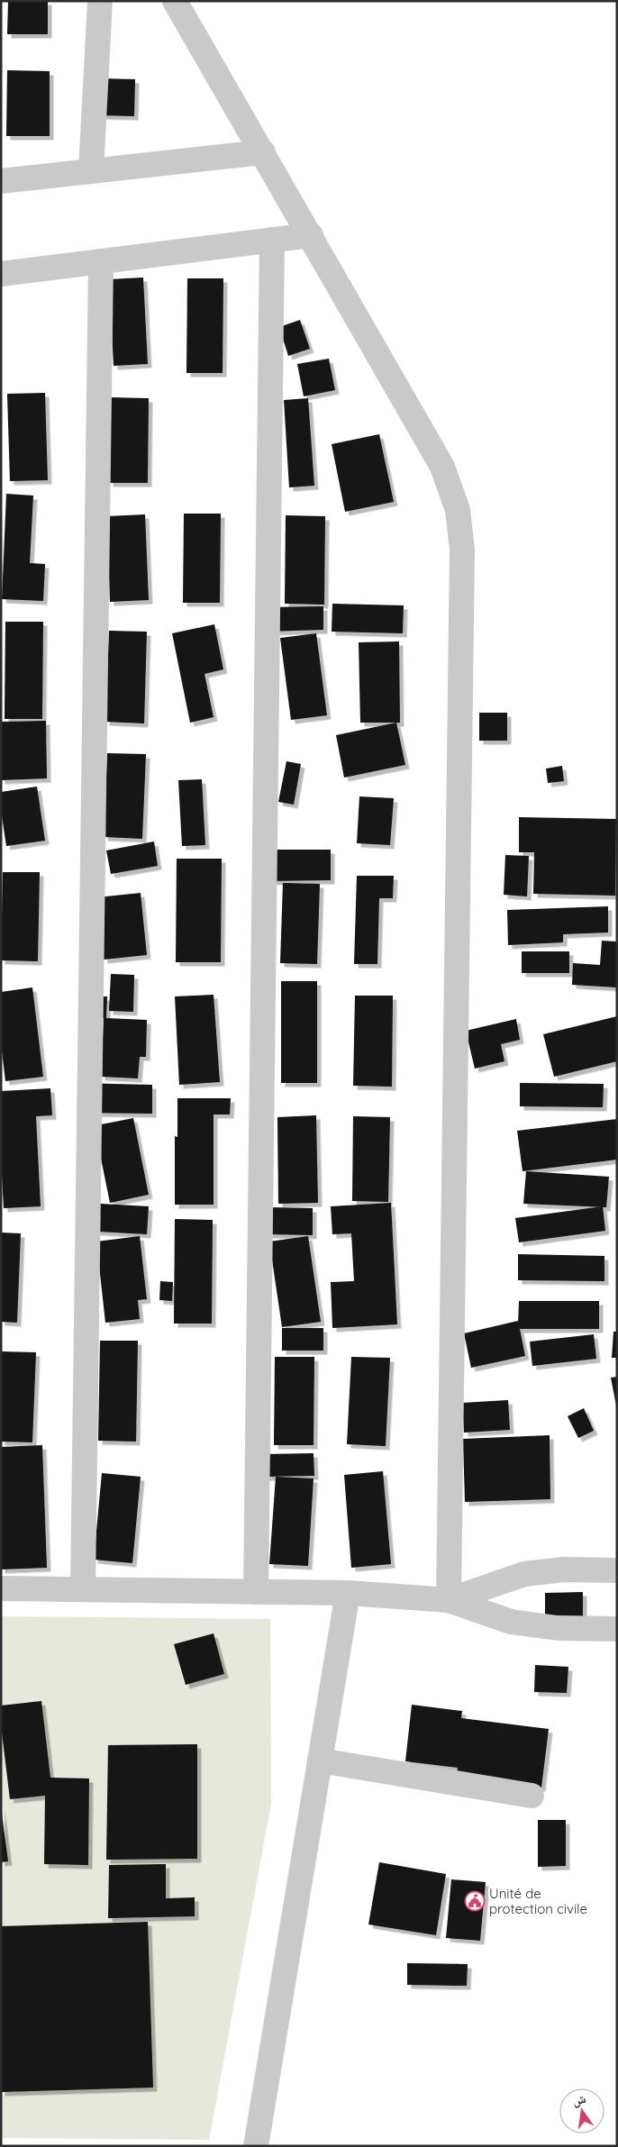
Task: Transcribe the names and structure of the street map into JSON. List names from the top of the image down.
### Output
{
  "places": {
    "public building": ["Unité de protection civile"]
  },
  "north": "top"
}
